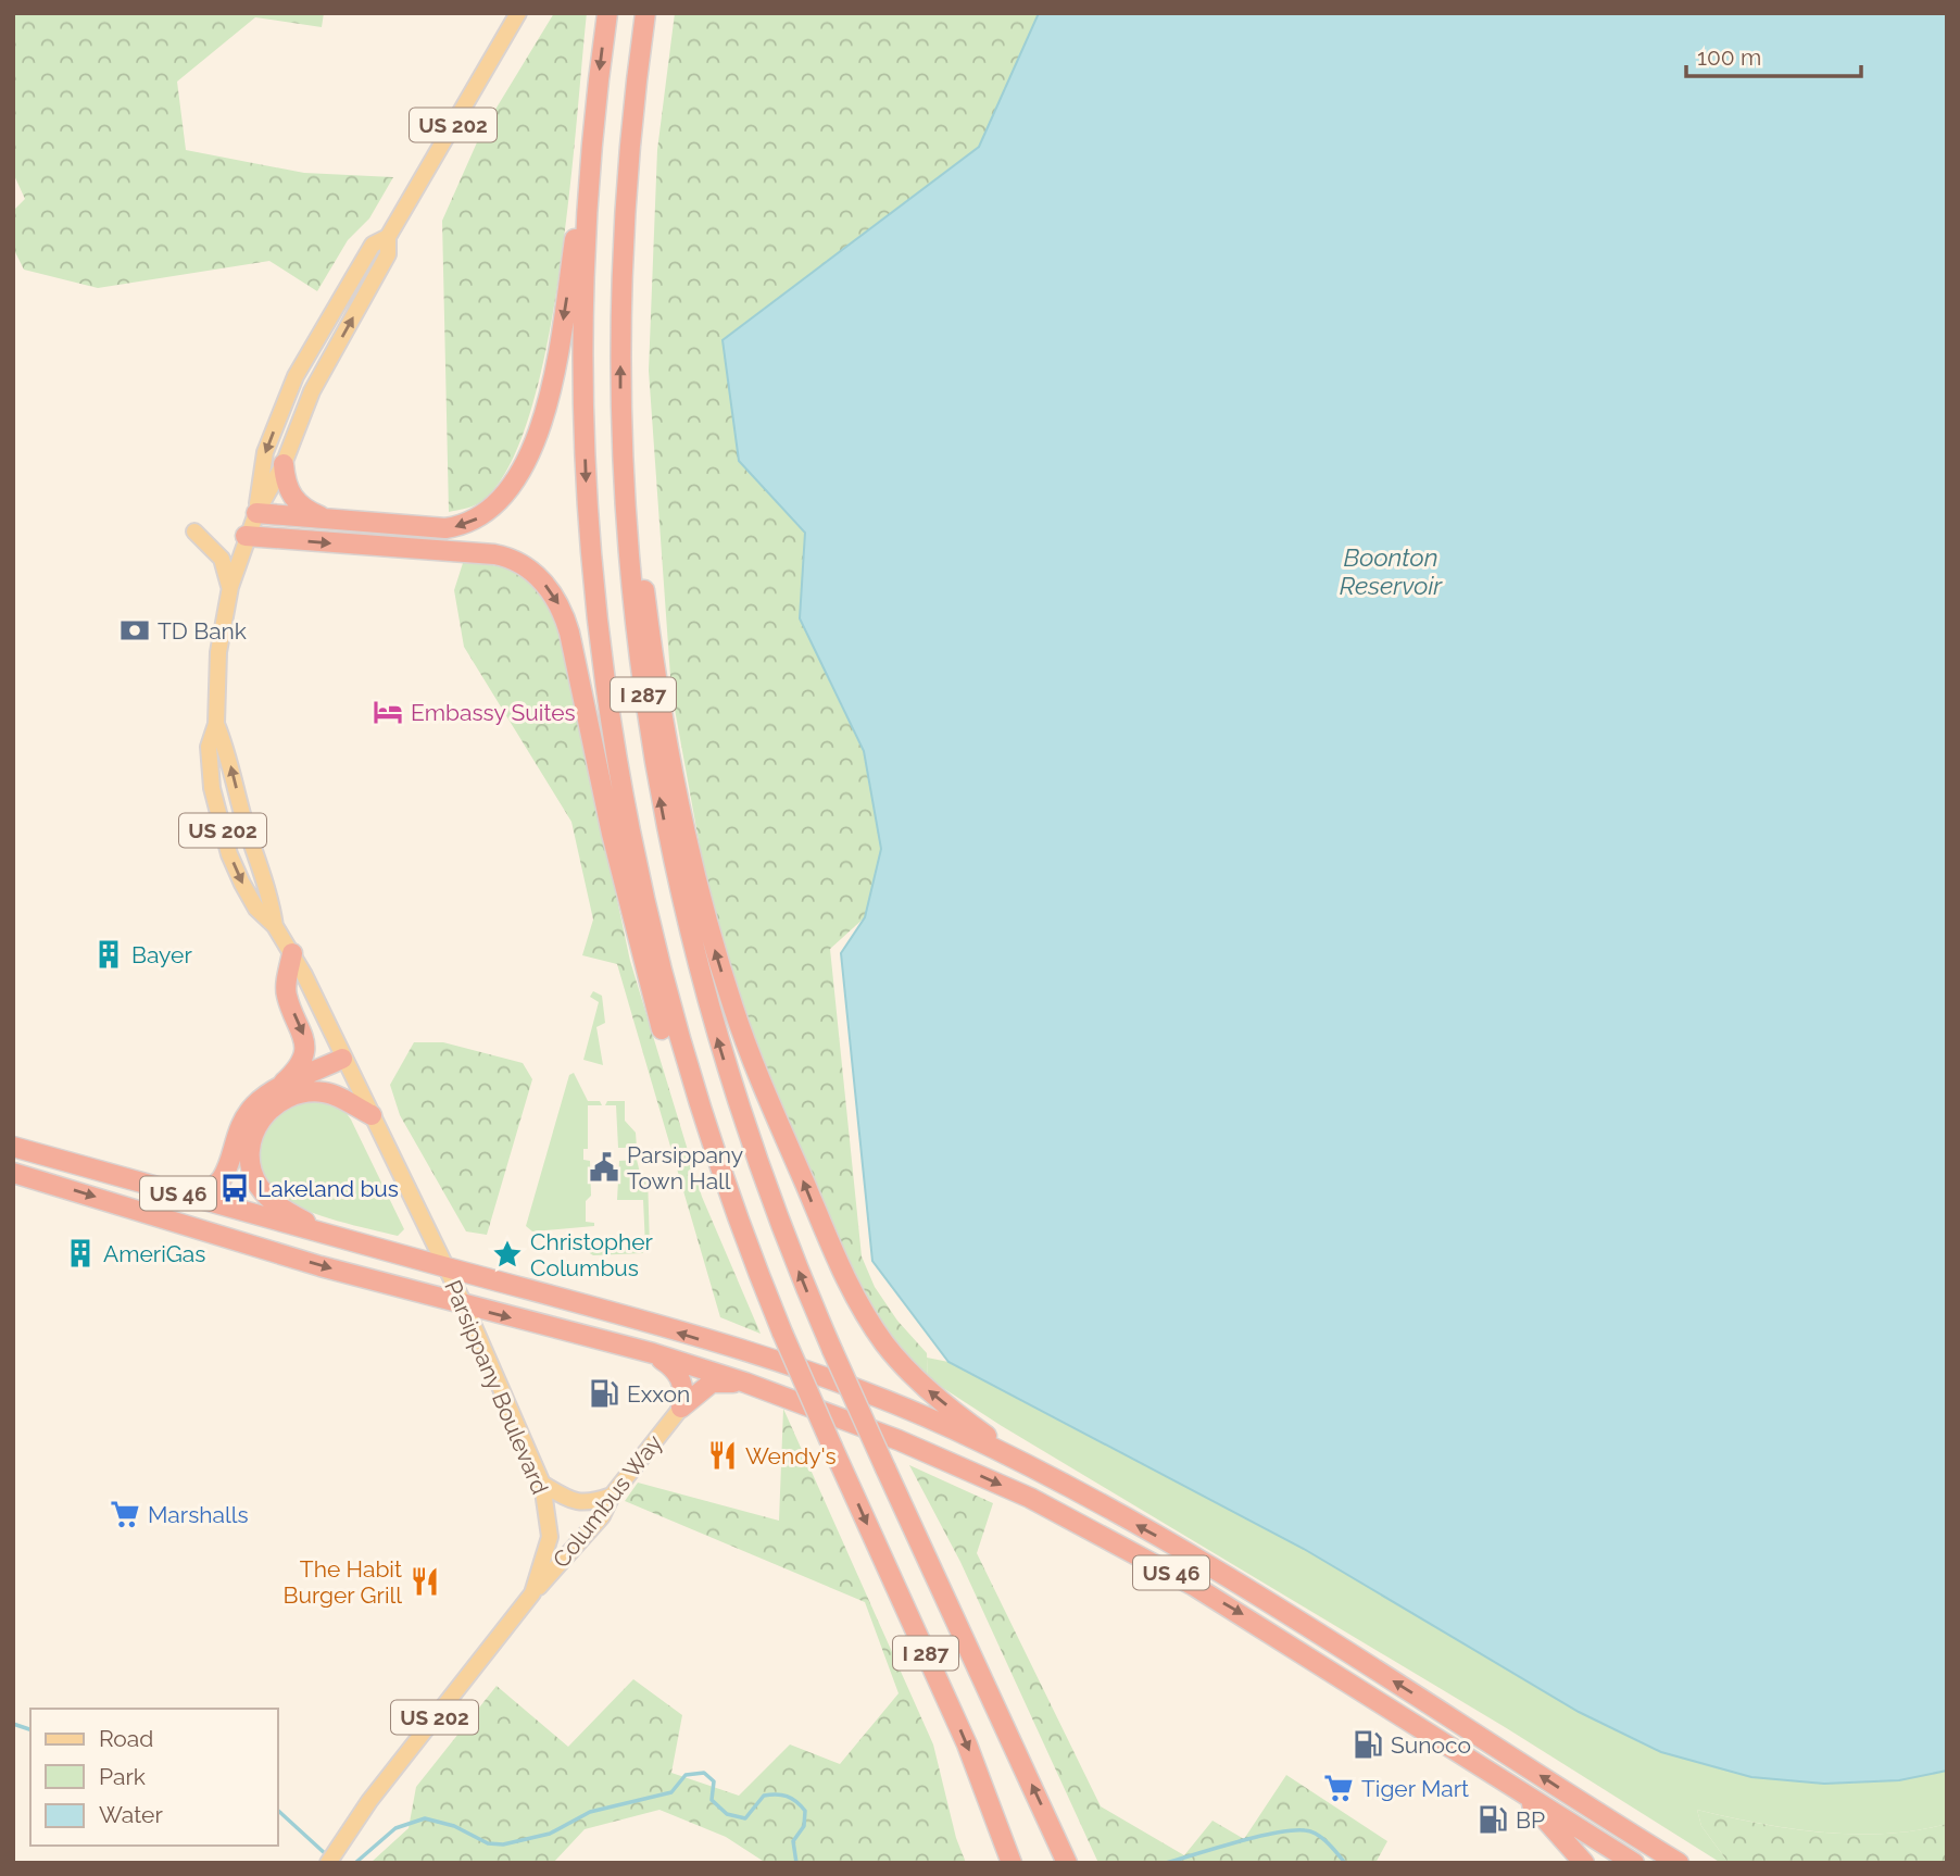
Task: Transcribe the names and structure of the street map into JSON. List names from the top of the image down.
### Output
{
  "streets": {
    "highway": ["I 287", "US 46"],
    "main road": ["US 202", "Parsippany Boulevard", "Columbus Way"]
  },
  "crossings": [
    ["US 46", "Parsippany Boulevard"],
    ["Parsippany Boulevard", "Columbus Way"]
  ],
  "water": ["Boonton Reservoir"],
  "places": {
    "bank": ["TD Bank"],
    "hotel": ["Embassy Suites"],
    "building": ["Bayer", "AmeriGas"],
    "public building": ["Parsippany Town Hall"],
    "bus stop": ["Lakeland bus"],
    "place": ["Christopher Columbus"],
    "fuel station": ["Exxon", "Sunoco", "BP"],
    "restaurant": ["Wendy's", "The Habit Burger Grill"],
    "supermarket": ["Marshalls", "Tiger Mart"]
  },
  "legend": ["Road", "Park", "Water"],
  "scale_bar": "100 m"
}
